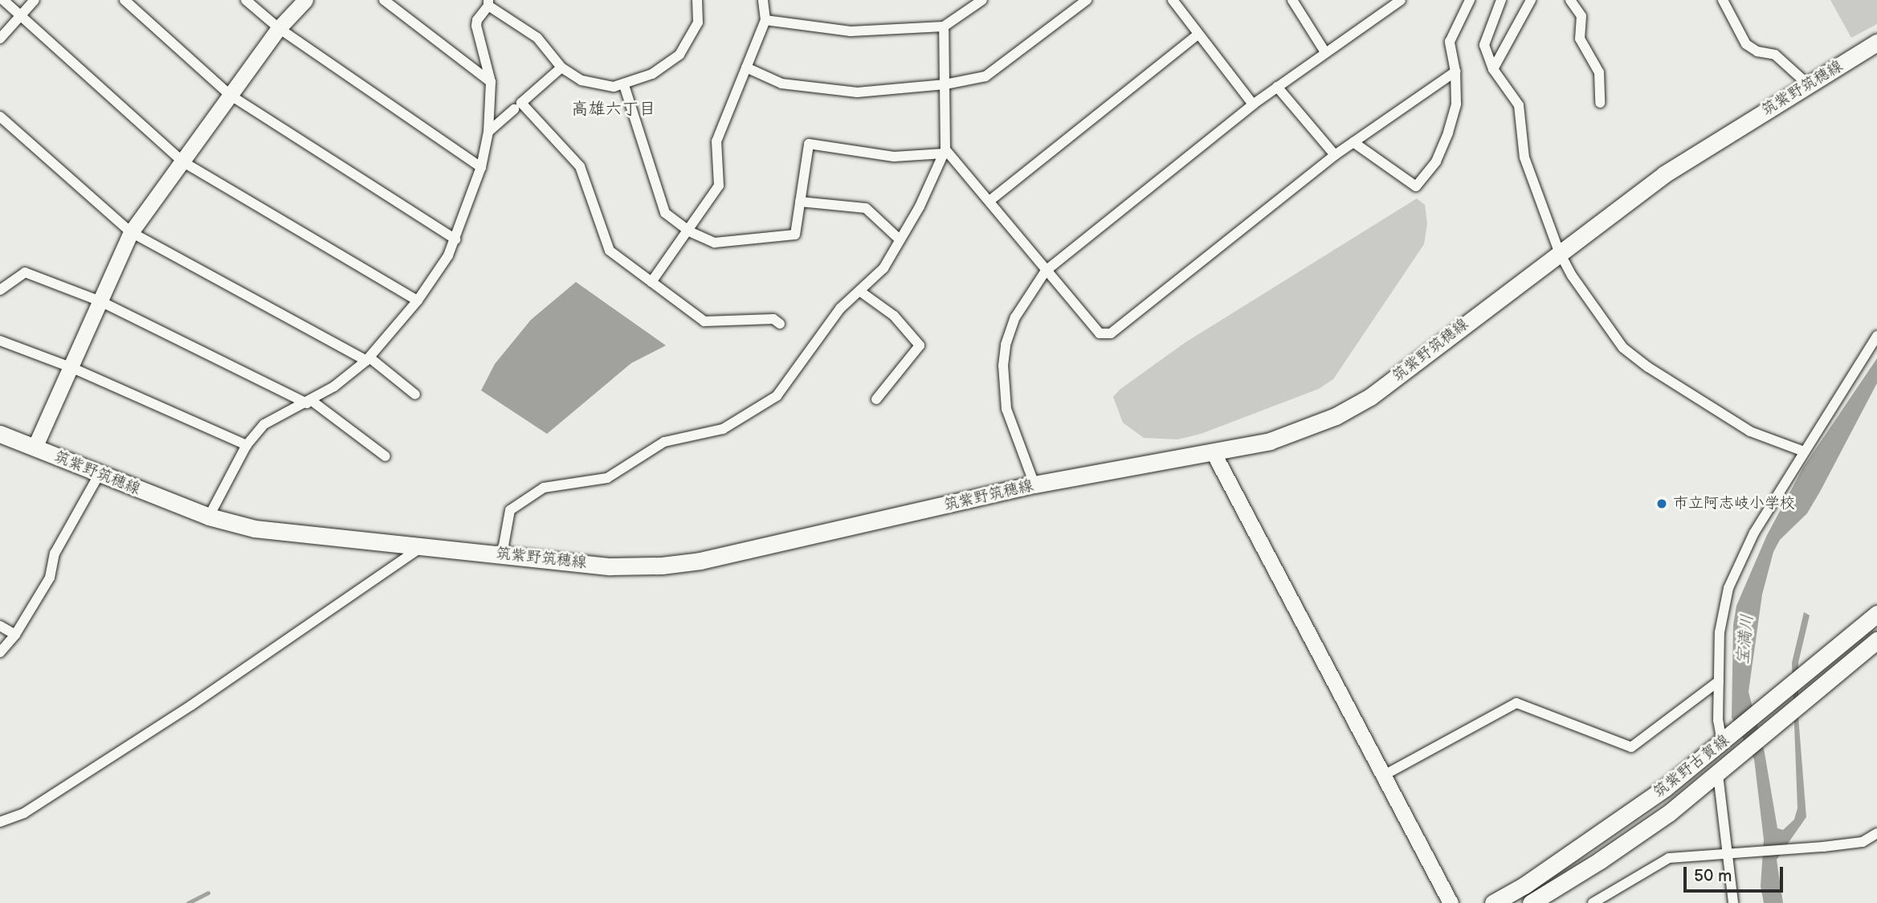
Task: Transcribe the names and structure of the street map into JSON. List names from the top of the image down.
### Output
{
  "streets": {
    "main road": ["筑紫野筑穂線", "筑紫野古賀線"]
  },
  "districts": ["高雄六丁目"],
  "water": ["宝満川"],
  "places": ["市立阿志岐小学校"],
  "scale_bar": "50 m"
}
